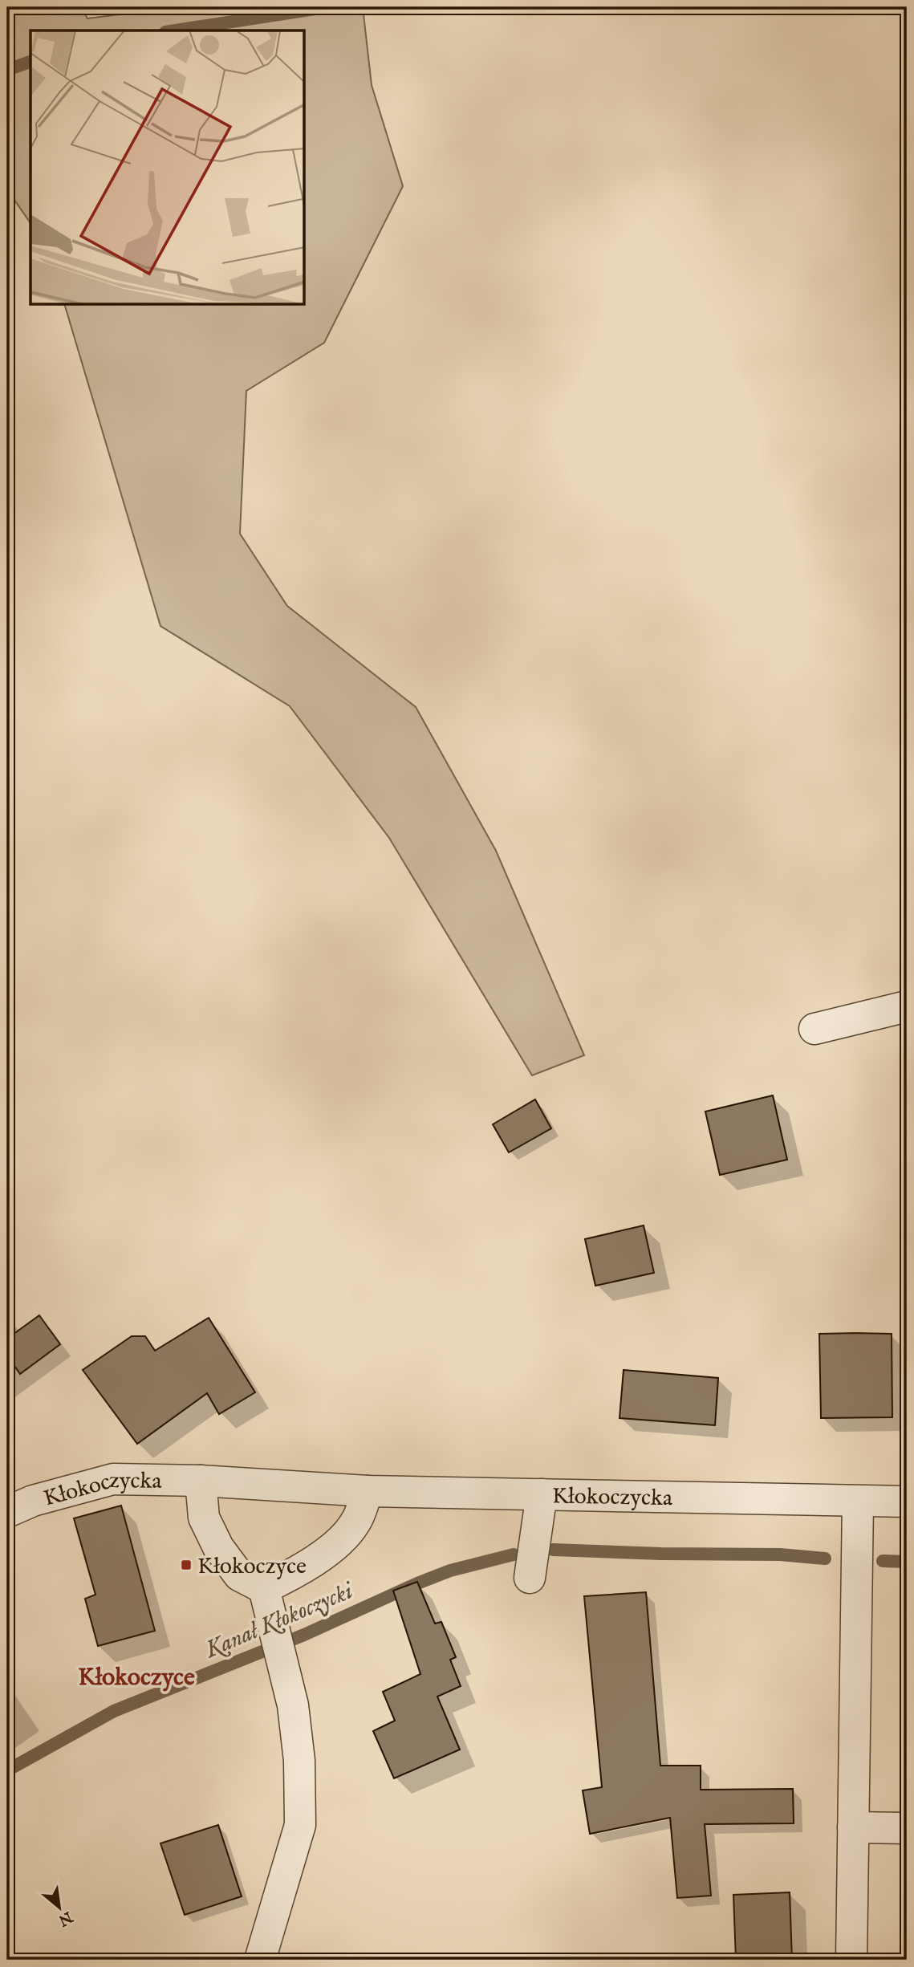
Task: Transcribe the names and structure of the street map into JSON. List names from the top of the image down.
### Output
{
  "streets": {
    "street": ["Kłokoczycka"]
  },
  "districts": ["Kłokoczyce"],
  "water": ["Kanał Kłokoczycki"],
  "places": {
    "transit": ["Kłokoczyce"]
  },
  "north": "bottom right"
}
